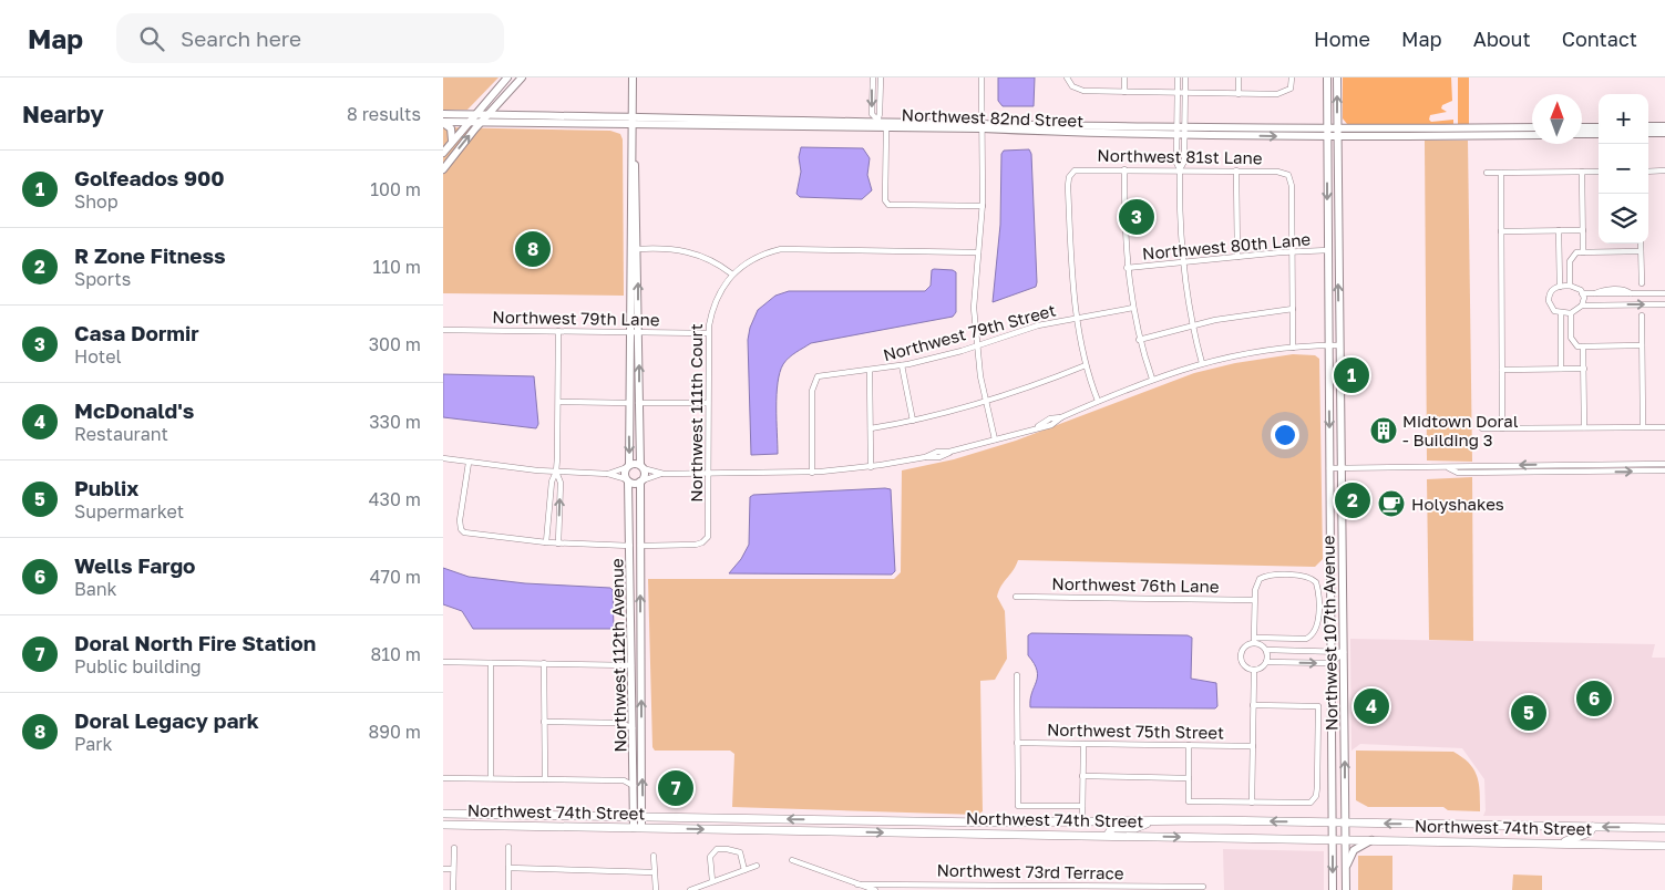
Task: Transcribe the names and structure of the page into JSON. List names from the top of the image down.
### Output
{
  "streets": {
    "main road": ["Northwest 74th Street"],
    "street": [
      "Northwest 82nd Street",
      "Northwest 81st Lane",
      "Northwest 80th Lane",
      "Northwest 79th Lane",
      "Northwest 79th Street",
      "Northwest 111th Court",
      "Northwest 76th Lane",
      "Northwest 107th Avenue",
      "Northwest 112th Avenue",
      "Northwest 75th Street",
      "Northwest 73rd Terrace"
    ]
  },
  "crossings": [
    ["Northwest 82nd Street", "Northwest 107th Avenue"],
    ["Northwest 81st Lane", "Northwest 80th Lane"],
    ["Northwest 81st Lane", "Northwest 79th Street"],
    ["Northwest 80th Lane", "Northwest 107th Avenue"],
    ["Northwest 79th Lane", "Northwest 111th Court"],
    ["Northwest 111th Court", "Northwest 112th Avenue"],
    ["Northwest 107th Avenue", "Northwest 74th Street"],
    ["Northwest 112th Avenue", "Northwest 74th Street"]
  ],
  "places": {
    "building": ["Midtown Doral - Building 3"],
    "cafe": ["Holyshakes"]
  },
  "north": "top",
  "page": {
    "header": "Map",
    "search": "Search here",
    "nav": [
      "Home",
      "Map",
      "About",
      "Contact"
    ],
    "heading": ["Nearby", "8 results"],
    "map_buttons": ["+", "−"],
    "list": [
      {
        "mark": "1",
        "name": "Golfeados 900",
        "note": "Shop",
        "value": "100 m"
      },
      {
        "mark": "2",
        "name": "R Zone Fitness",
        "note": "Sports",
        "value": "110 m"
      },
      {
        "mark": "3",
        "name": "Casa Dormir",
        "note": "Hotel",
        "value": "300 m"
      },
      {
        "mark": "4",
        "name": "McDonald's",
        "note": "Restaurant",
        "value": "330 m"
      },
      {
        "mark": "5",
        "name": "Publix",
        "note": "Supermarket",
        "value": "430 m"
      },
      {
        "mark": "6",
        "name": "Wells Fargo",
        "note": "Bank",
        "value": "470 m"
      },
      {
        "mark": "7",
        "name": "Doral North Fire Station",
        "note": "Public building",
        "value": "810 m"
      },
      {
        "mark": "8",
        "name": "Doral Legacy park",
        "note": "Park",
        "value": "890 m"
      }
    ],
    "pins": [
      "3",
      "8",
      "1",
      "2",
      "6",
      "4",
      "5",
      "7"
    ]
  }
}
